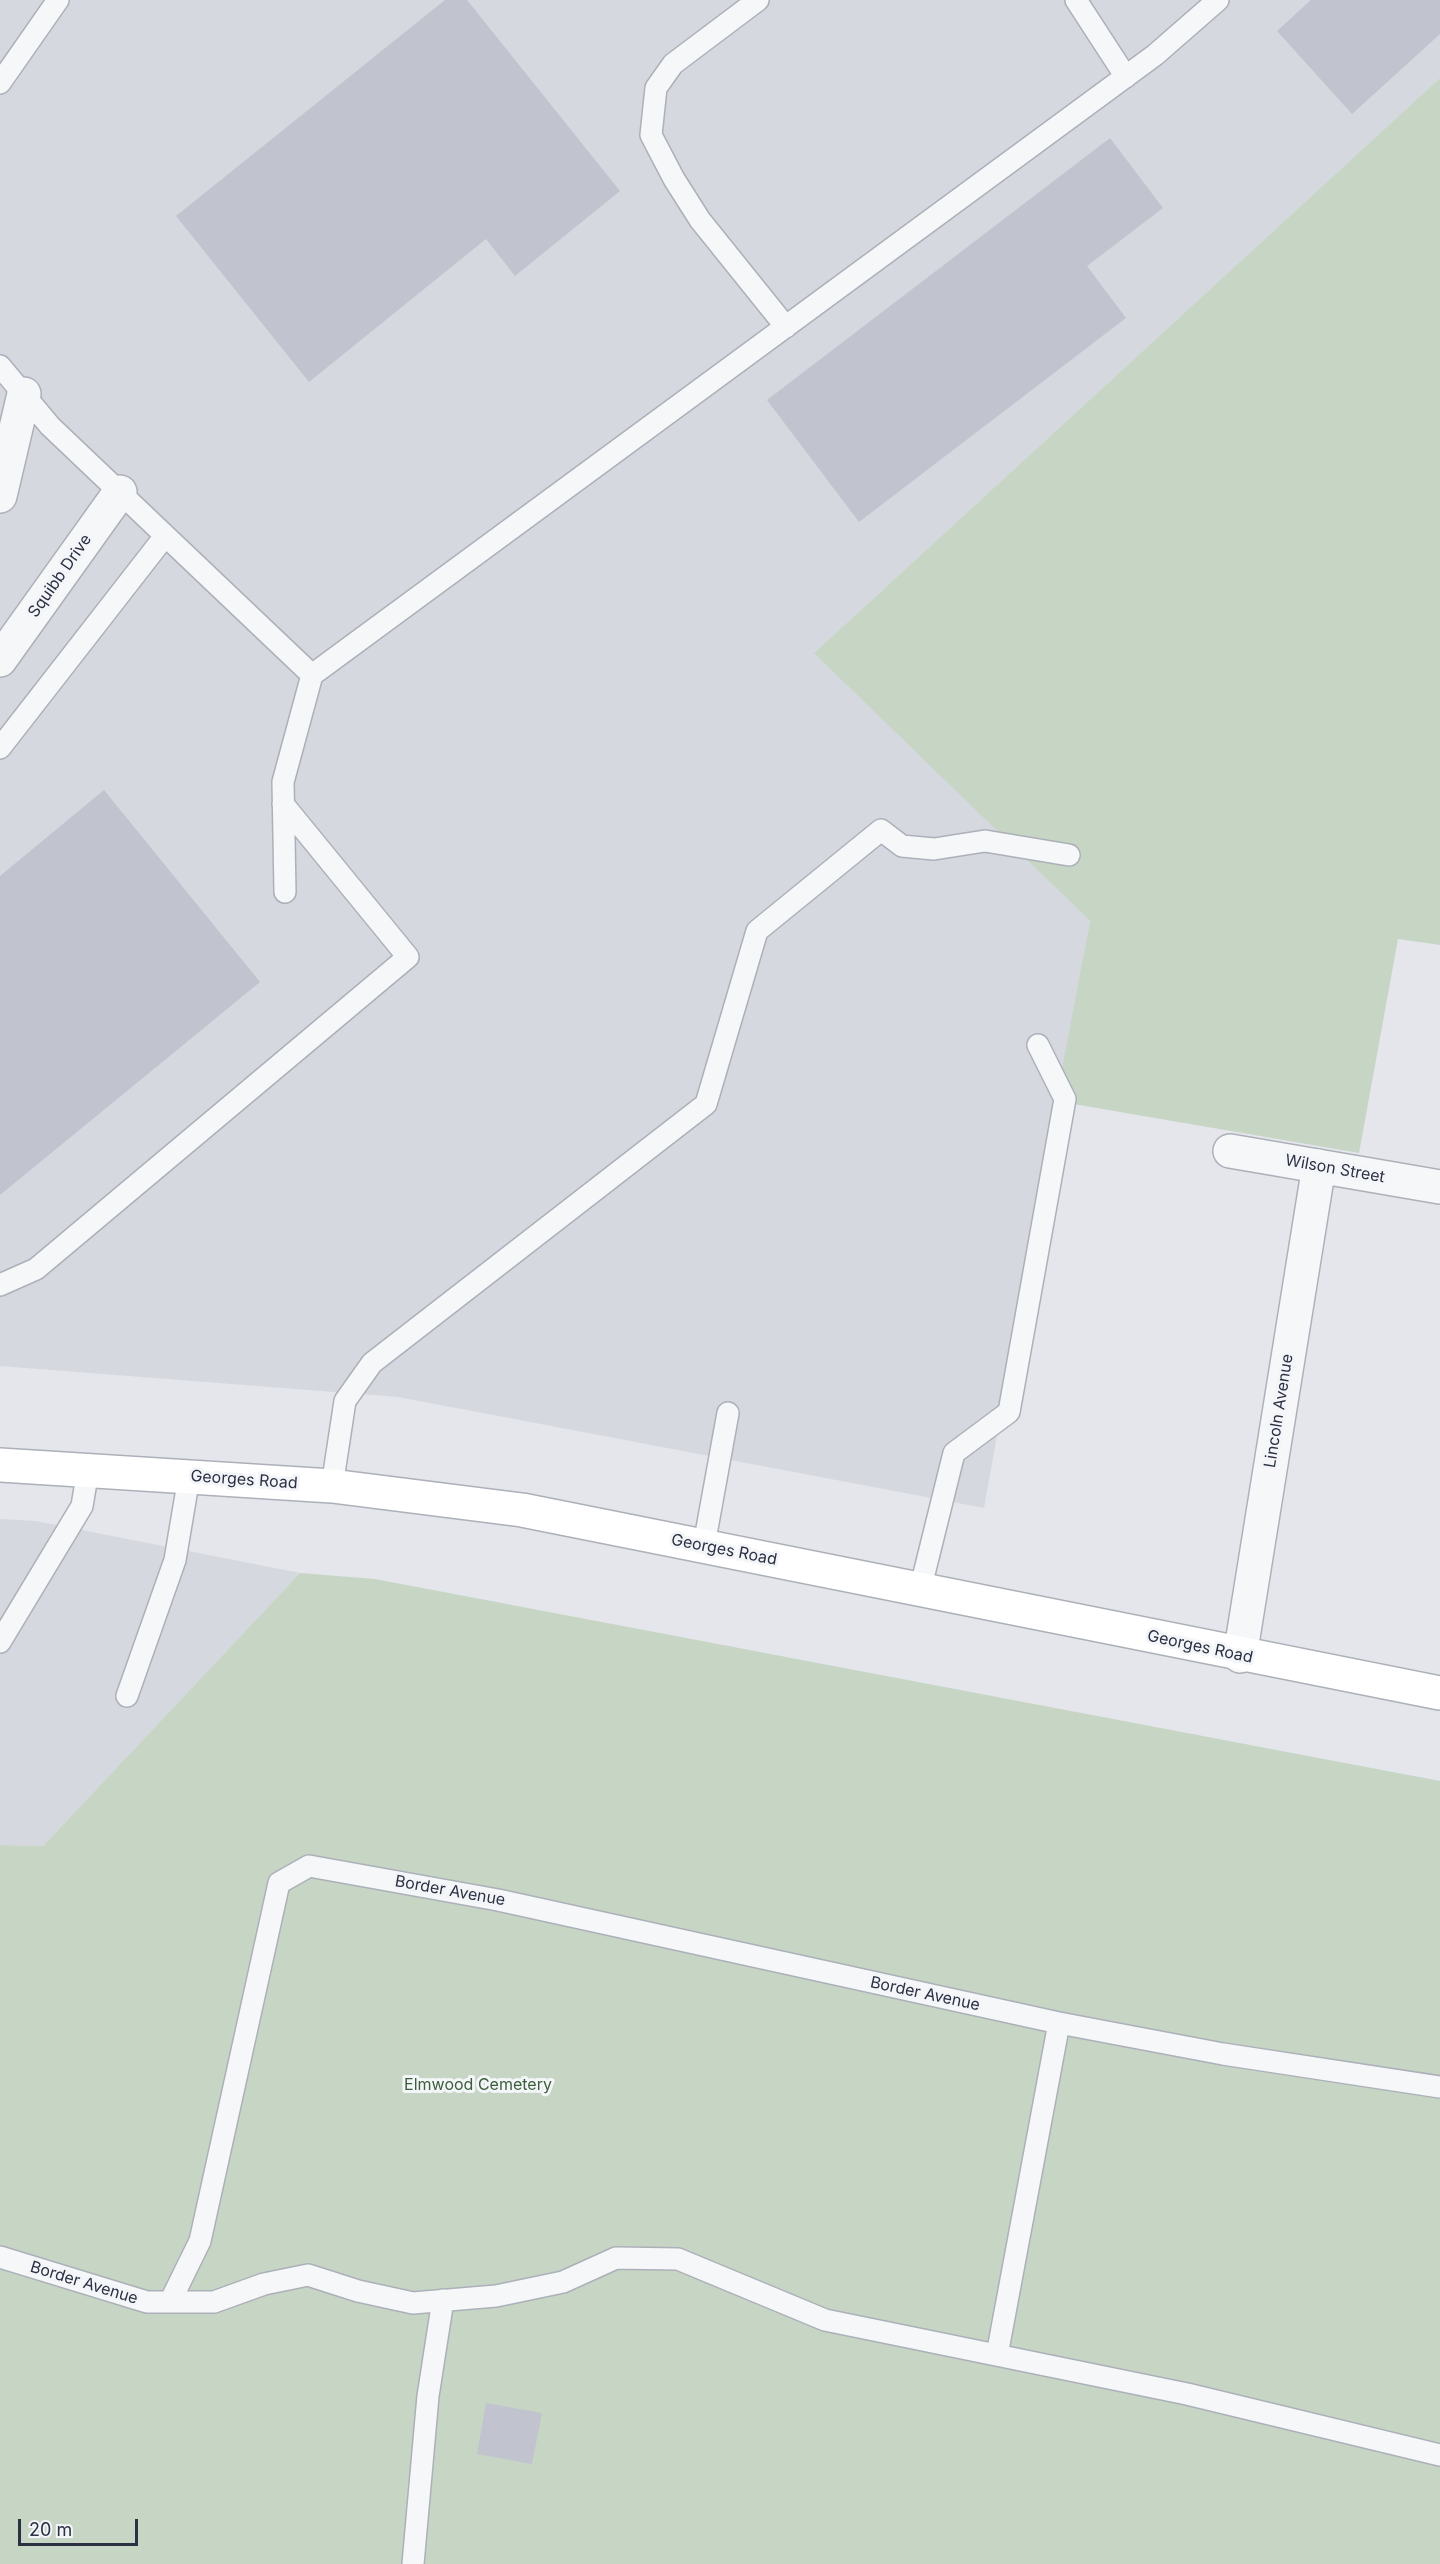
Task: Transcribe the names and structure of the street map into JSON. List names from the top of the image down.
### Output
{
  "streets": {
    "street": [
      "Squibb Drive",
      "Wilson Street",
      "Lincoln Avenue",
      "Georges Road"
    ],
    "lane": ["Border Avenue"]
  },
  "crossings": [
    ["Wilson Street", "Lincoln Avenue"],
    ["Lincoln Avenue", "Georges Road"]
  ],
  "parks": ["Elmwood Cemetery"],
  "scale_bar": "20 m"
}
